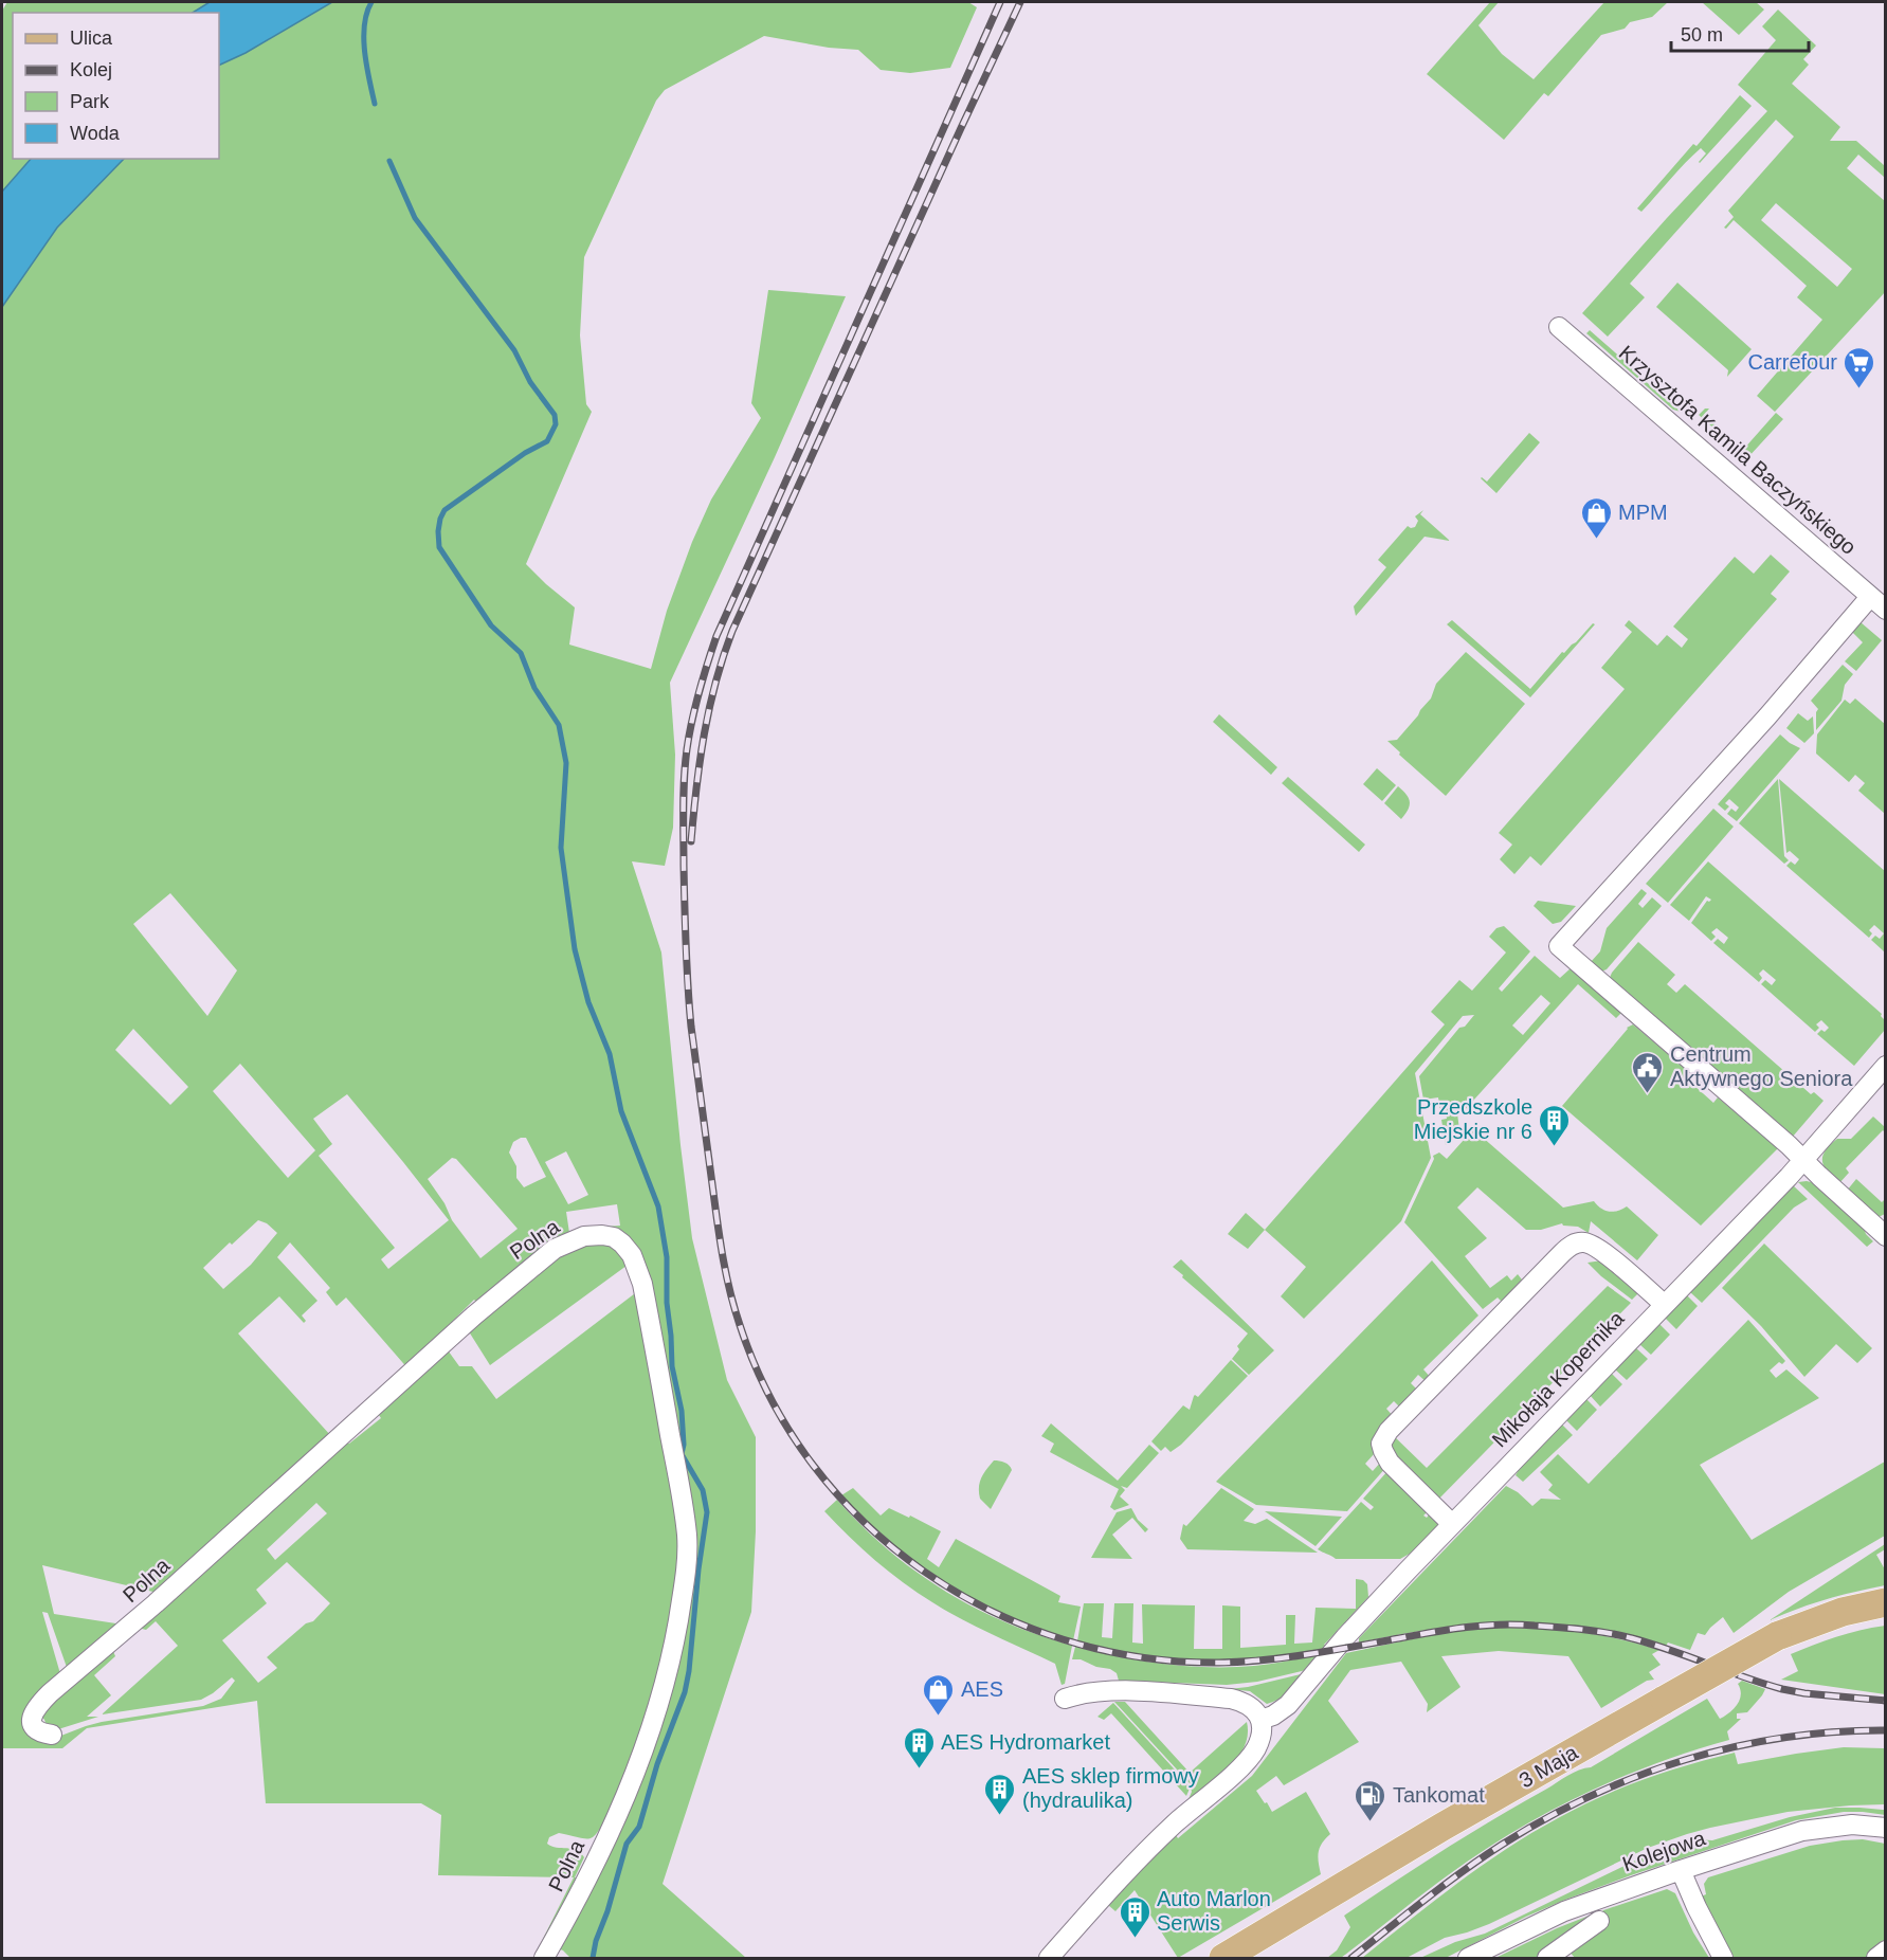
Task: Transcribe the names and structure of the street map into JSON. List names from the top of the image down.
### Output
{
  "streets": {
    "main road": ["3 Maja"],
    "street": [
      "Krzysztofa Kamila Baczyńskiego",
      "Polna",
      "Mikołaja Kopernika",
      "Kolejowa"
    ]
  },
  "places": {
    "supermarket": ["Carrefour"],
    "shop": ["MPM", "AES"],
    "public building": ["Centrum Aktywnego Seniora"],
    "building": [
      "Przedszkole Miejskie nr 6",
      "AES Hydromarket",
      "AES sklep firmowy (hydraulika)",
      "Auto Marlon Serwis"
    ],
    "fuel station": ["Tankomat"]
  },
  "legend": [
    "Ulica",
    "Kolej",
    "Park",
    "Woda"
  ],
  "scale_bar": "50 m"
}
